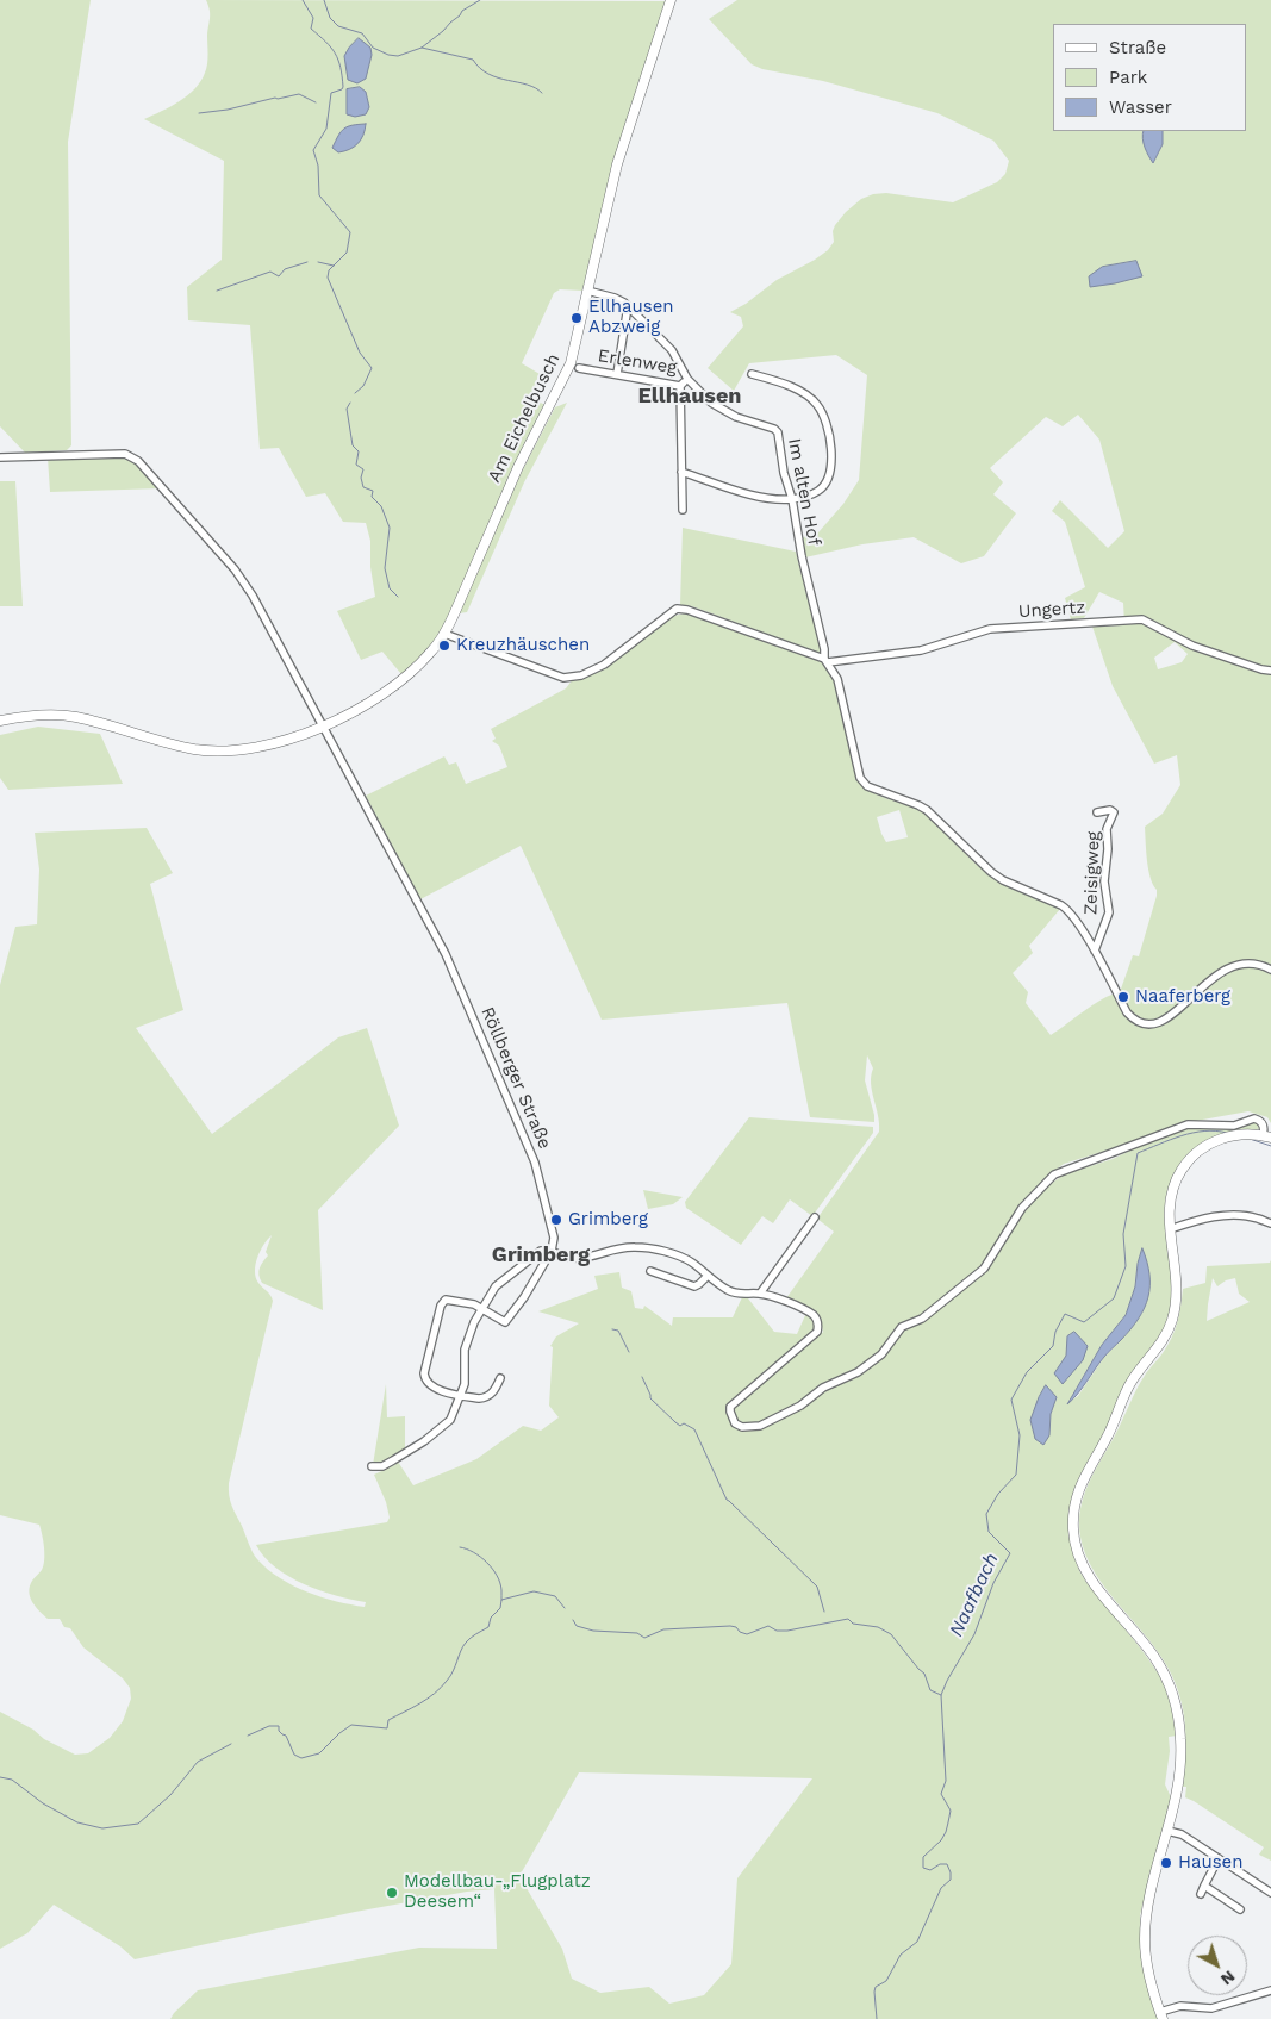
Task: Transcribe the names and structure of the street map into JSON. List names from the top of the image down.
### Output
{
  "streets": {
    "street": [
      "Erlenweg",
      "Am Eichelbusch",
      "Im alten Hof",
      "Ungertz",
      "Zeisigweg",
      "Röllberger Straße"
    ]
  },
  "crossings": [
    ["Erlenweg", "Im alten Hof"],
    ["Am Eichelbusch", "Im alten Hof"],
    ["Im alten Hof", "Ungertz"],
    ["Im alten Hof", "Zeisigweg"]
  ],
  "districts": ["Ellhausen", "Grimberg"],
  "water": ["Naafbach"],
  "places": [
    "Ellhausen Abzweig",
    "Kreuzhäuschen",
    "Naaferberg",
    "Grimberg",
    "Hausen",
    "Modellbau-„Flugplatz Deesem“"
  ],
  "legend": ["Straße", "Park", "Wasser"],
  "north": "bottom right"
}
